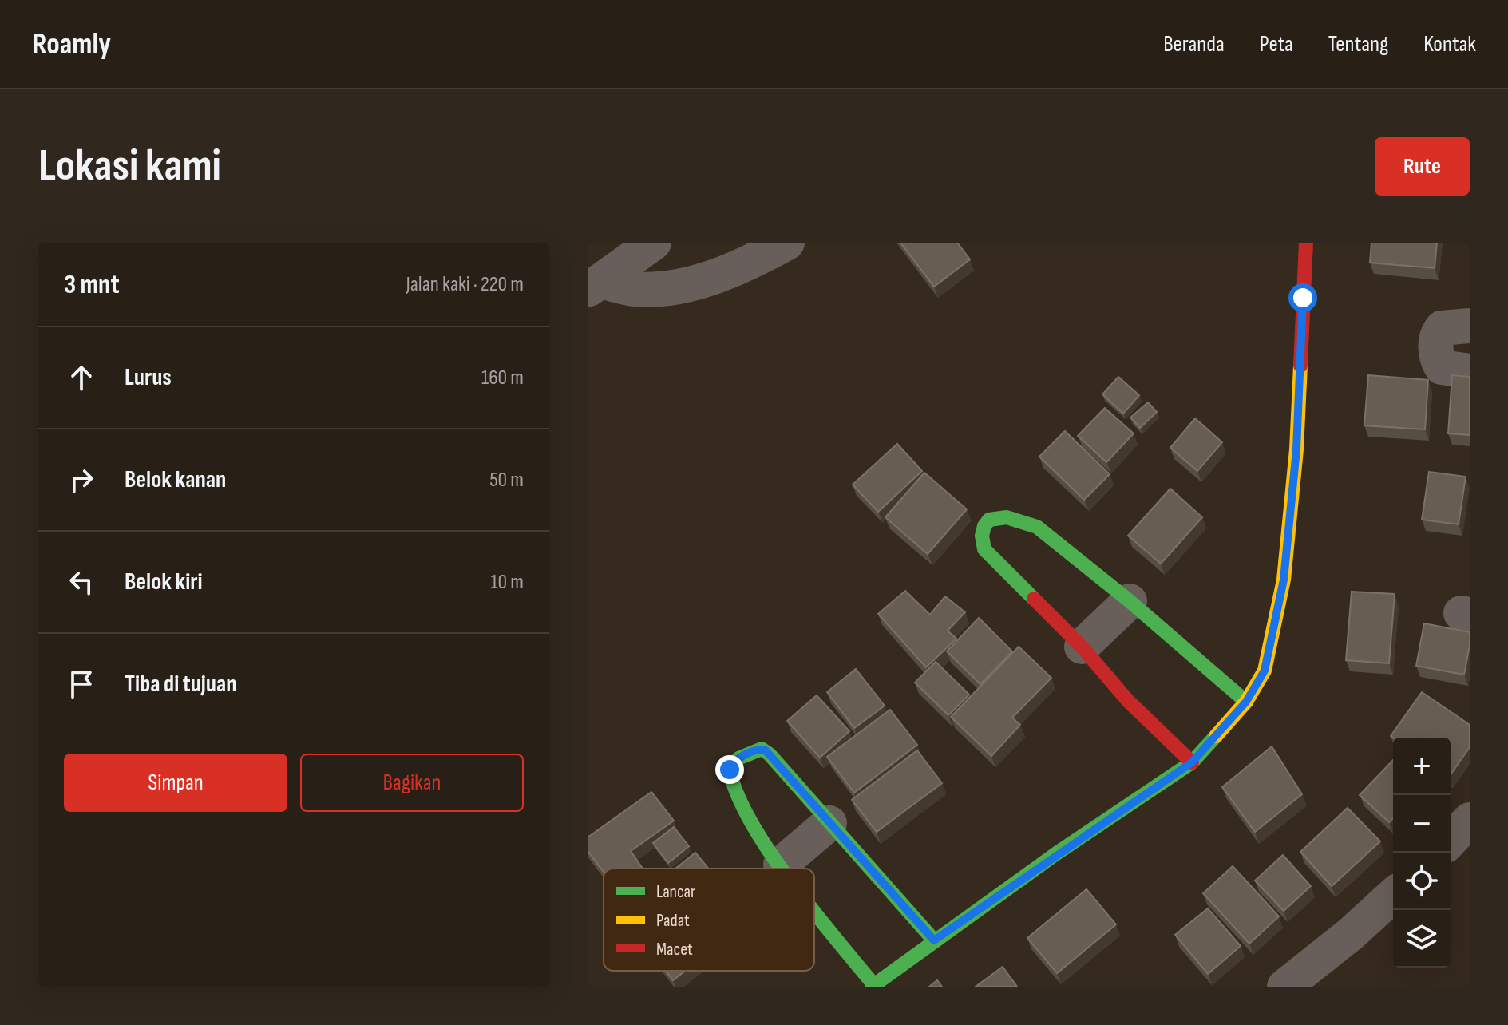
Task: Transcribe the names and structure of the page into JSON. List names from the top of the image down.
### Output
{
  "legend": ["Lancar", "Padat", "Macet"],
  "page": {
    "header": "Roamly",
    "nav": [
      "Beranda",
      "Peta",
      "Tentang",
      "Kontak"
    ],
    "buttons": [
      "Rute",
      ["Simpan", "Bagikan"]
    ],
    "title": "Lokasi kami",
    "heading": ["3 mnt", "Jalan kaki · 220 m"],
    "list": [
      ["Lurus", "160 m"],
      ["Belok kanan", "50 m"],
      ["Belok kiri", "10 m"],
      "Tiba di tujuan"
    ],
    "map_buttons": ["+", "−"]
  }
}
